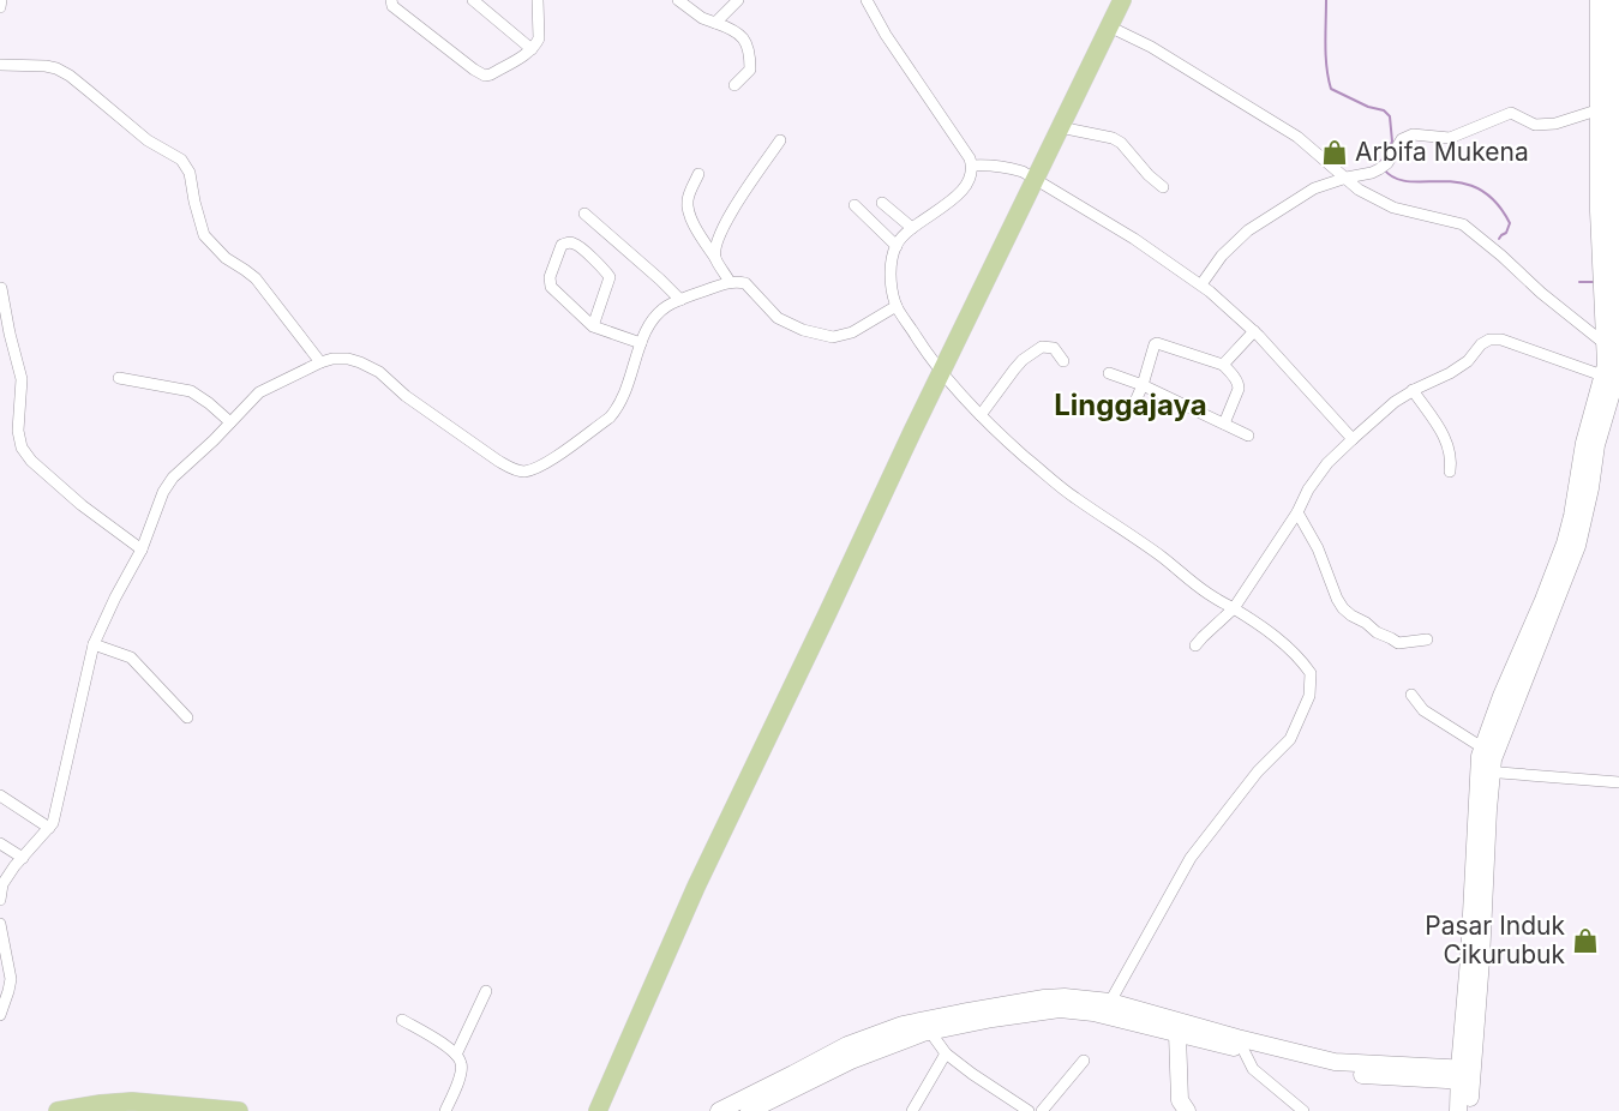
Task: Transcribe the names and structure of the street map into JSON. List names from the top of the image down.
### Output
{
  "districts": ["Linggajaya"],
  "places": {
    "shop": ["Arbifa Mukena", "Pasar Induk Cikurubuk"]
  }
}
